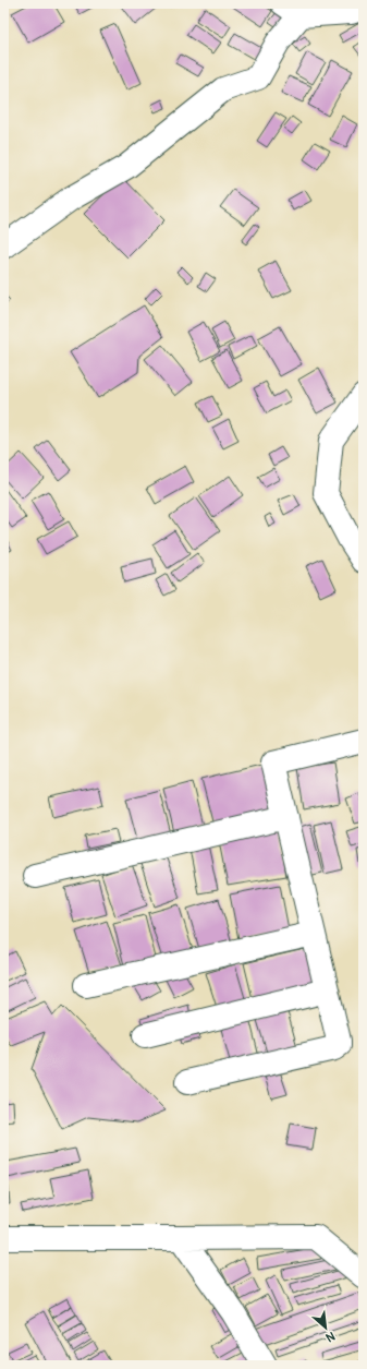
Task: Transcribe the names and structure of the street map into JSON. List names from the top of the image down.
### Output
{
  "north": "bottom right"
}
